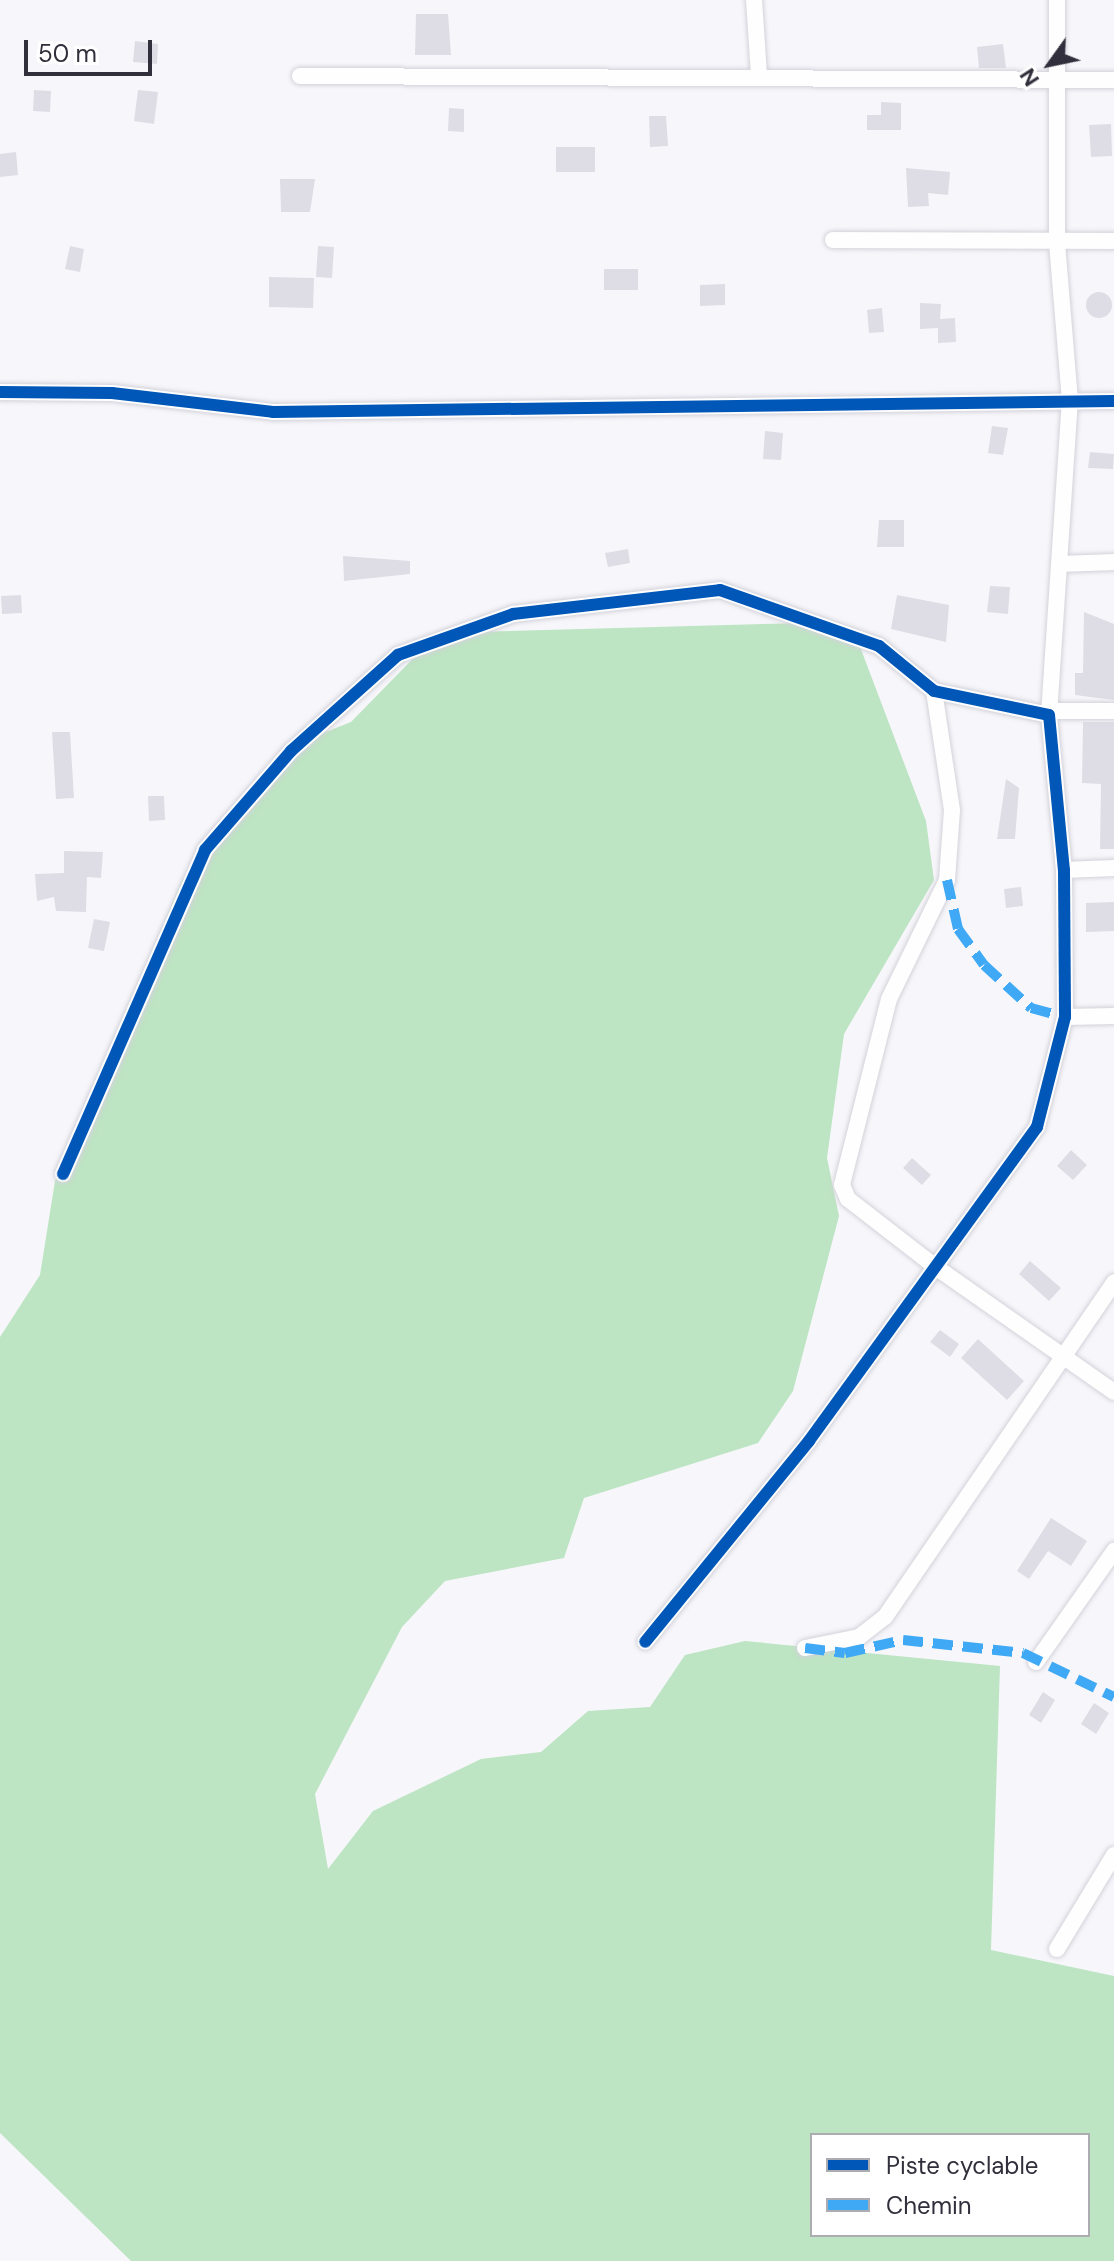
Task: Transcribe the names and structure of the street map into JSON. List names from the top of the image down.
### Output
{
  "legend": ["Piste cyclable", "Chemin"],
  "scale_bar": "50 m",
  "north": "bottom left"
}
